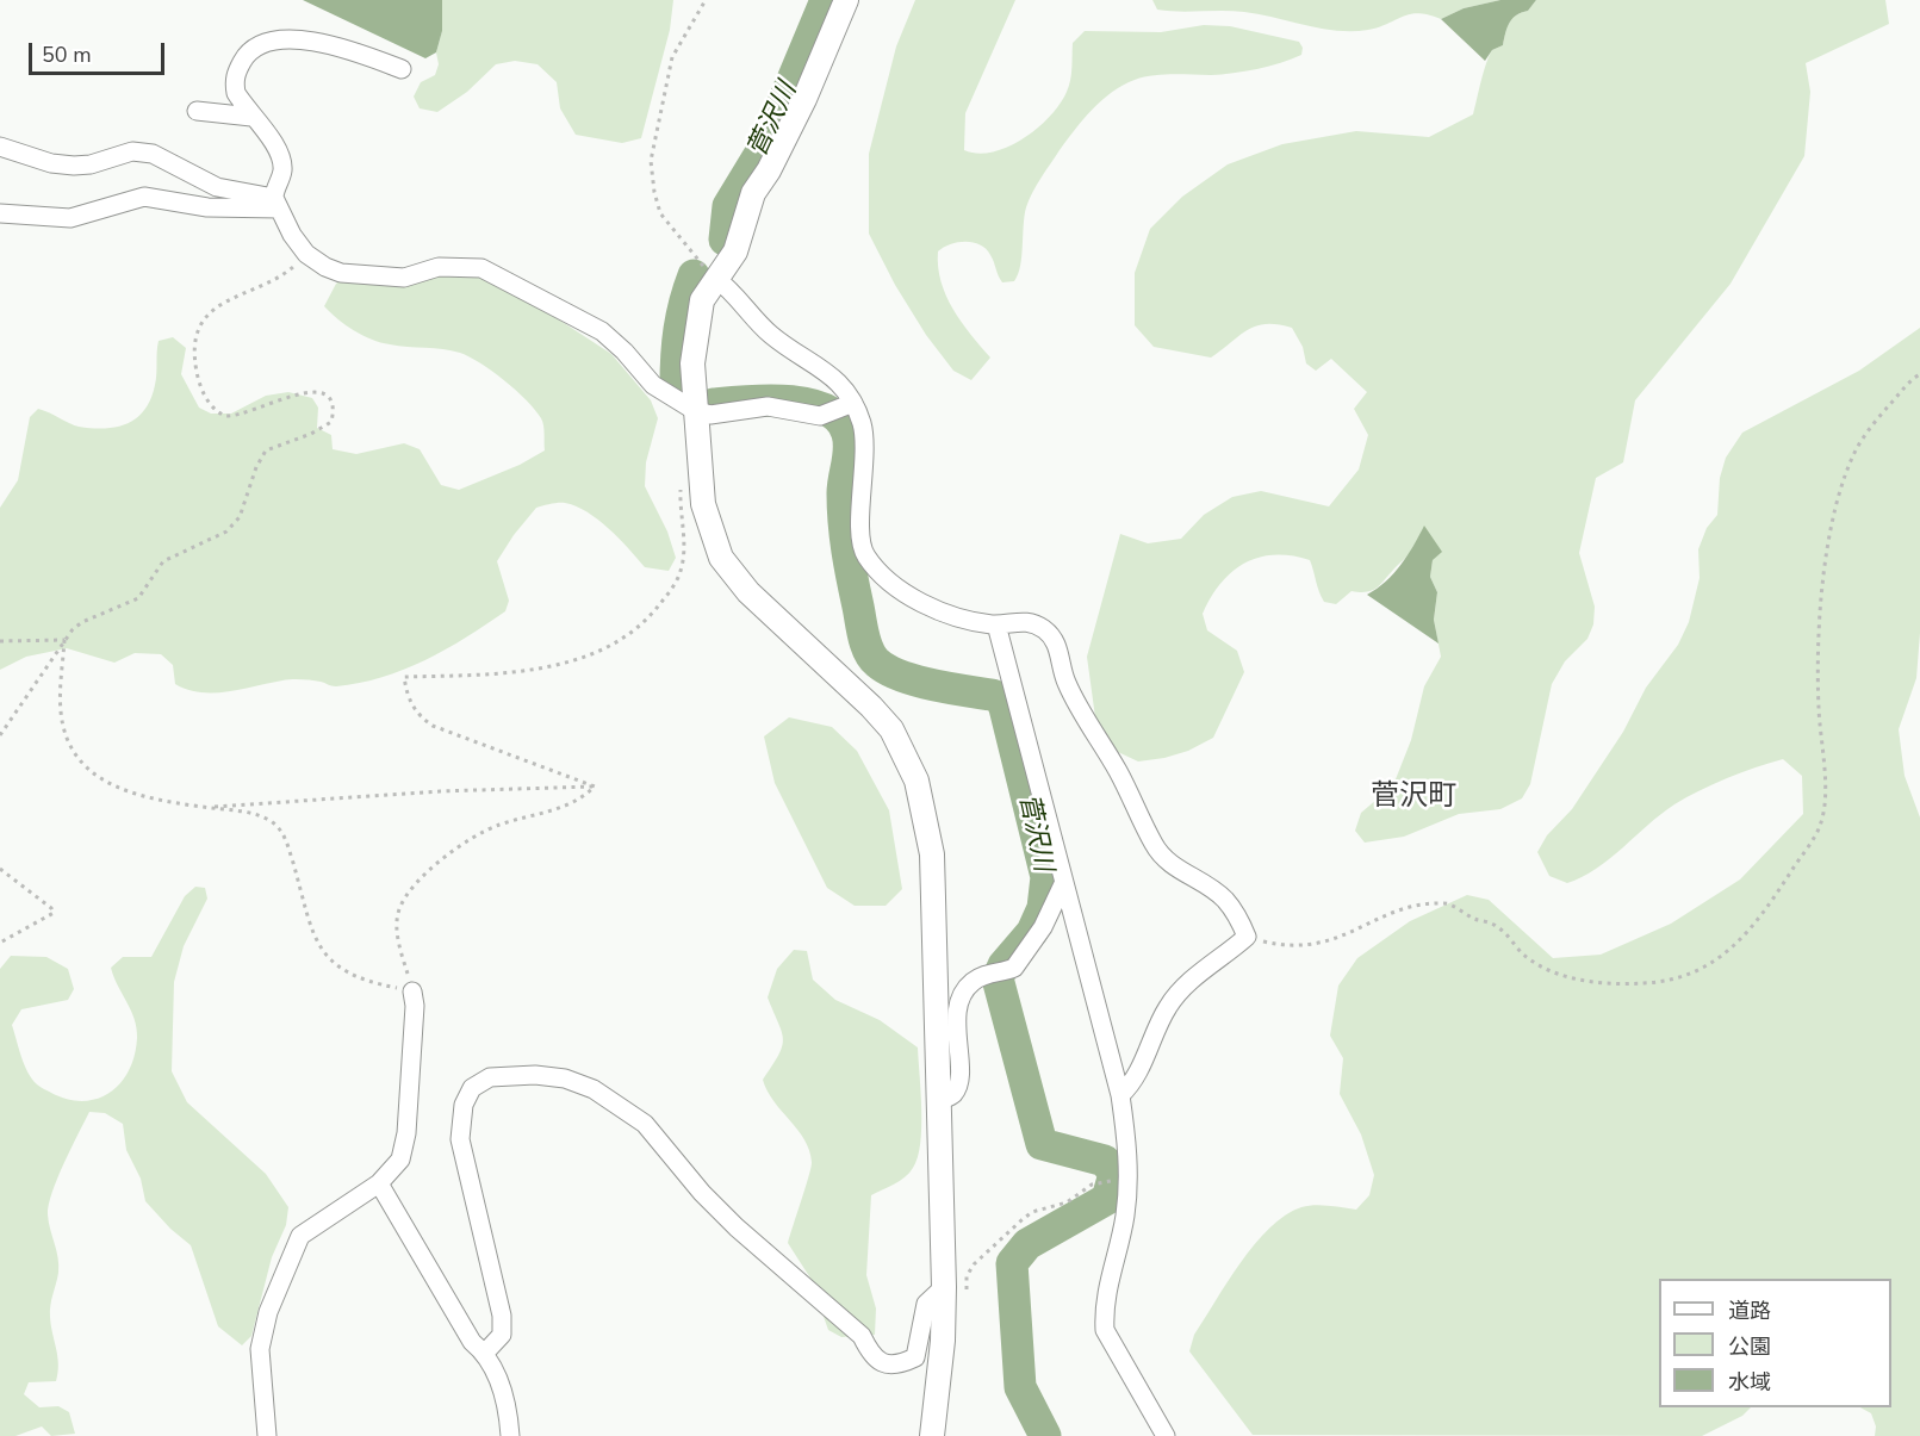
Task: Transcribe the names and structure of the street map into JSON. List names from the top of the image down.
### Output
{
  "districts": ["菅沢町"],
  "water": ["菅沢川"],
  "legend": ["道路", "公園", "水域"],
  "scale_bar": "50 m"
}
